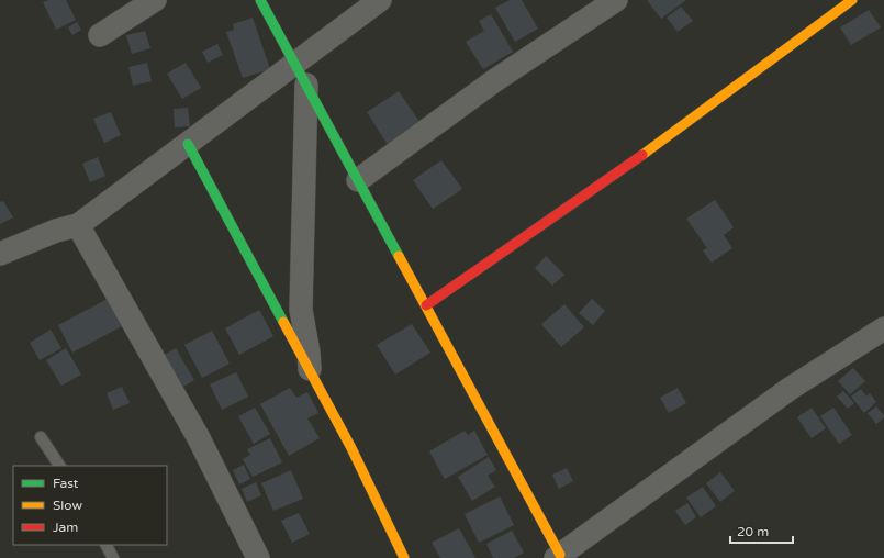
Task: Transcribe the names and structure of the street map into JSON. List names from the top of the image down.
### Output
{
  "legend": ["Fast", "Slow", "Jam"],
  "scale_bar": "20 m"
}
